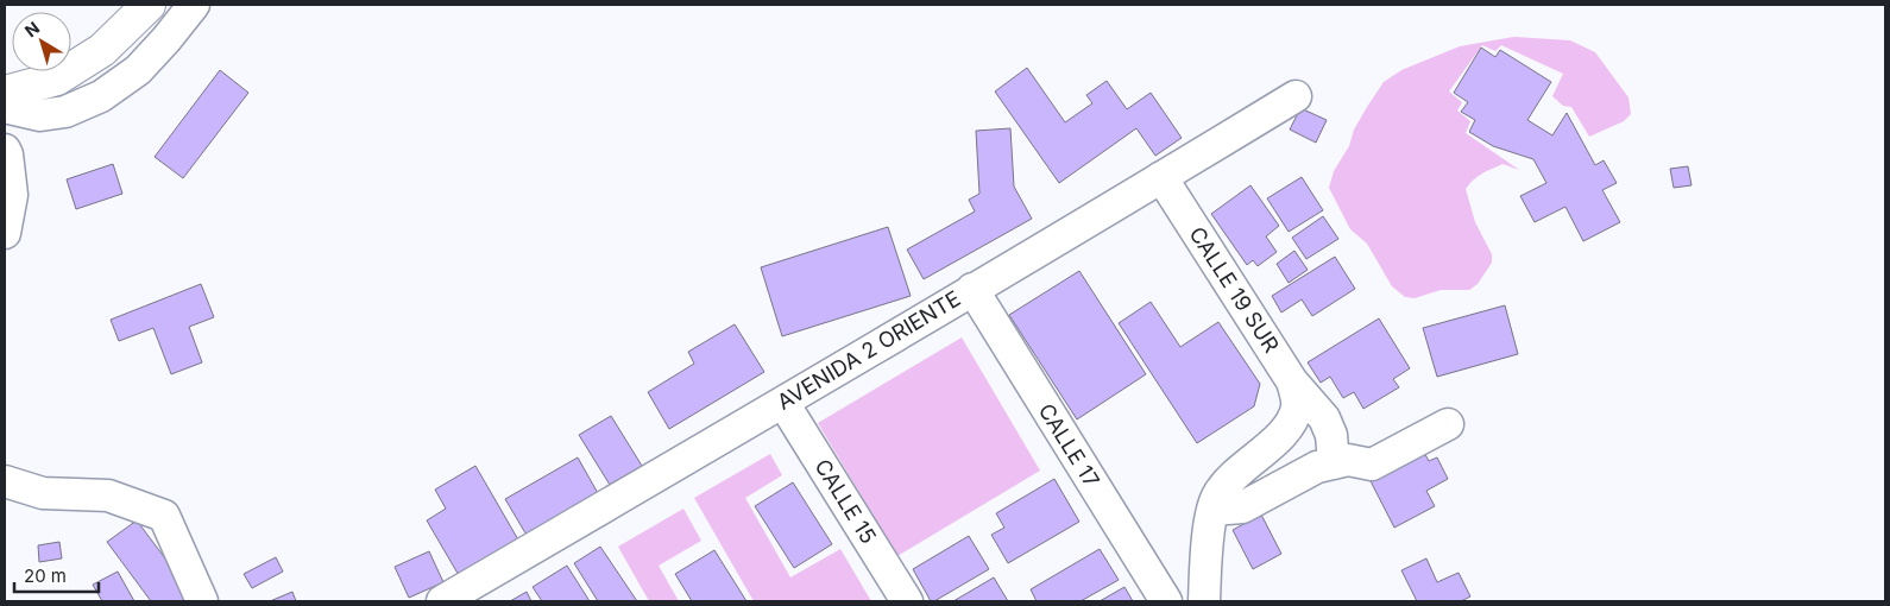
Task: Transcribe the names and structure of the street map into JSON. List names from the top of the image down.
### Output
{
  "streets": {
    "street": [
      "CALLE 19 SUR",
      "AVENIDA 2 ORIENTE",
      "CALLE 17",
      "CALLE 15"
    ]
  },
  "crossings": [
    ["CALLE 19 SUR", "AVENIDA 2 ORIENTE"],
    ["AVENIDA 2 ORIENTE", "CALLE 17"],
    ["AVENIDA 2 ORIENTE", "CALLE 15"]
  ],
  "scale_bar": "20 m",
  "north": "top left"
}
